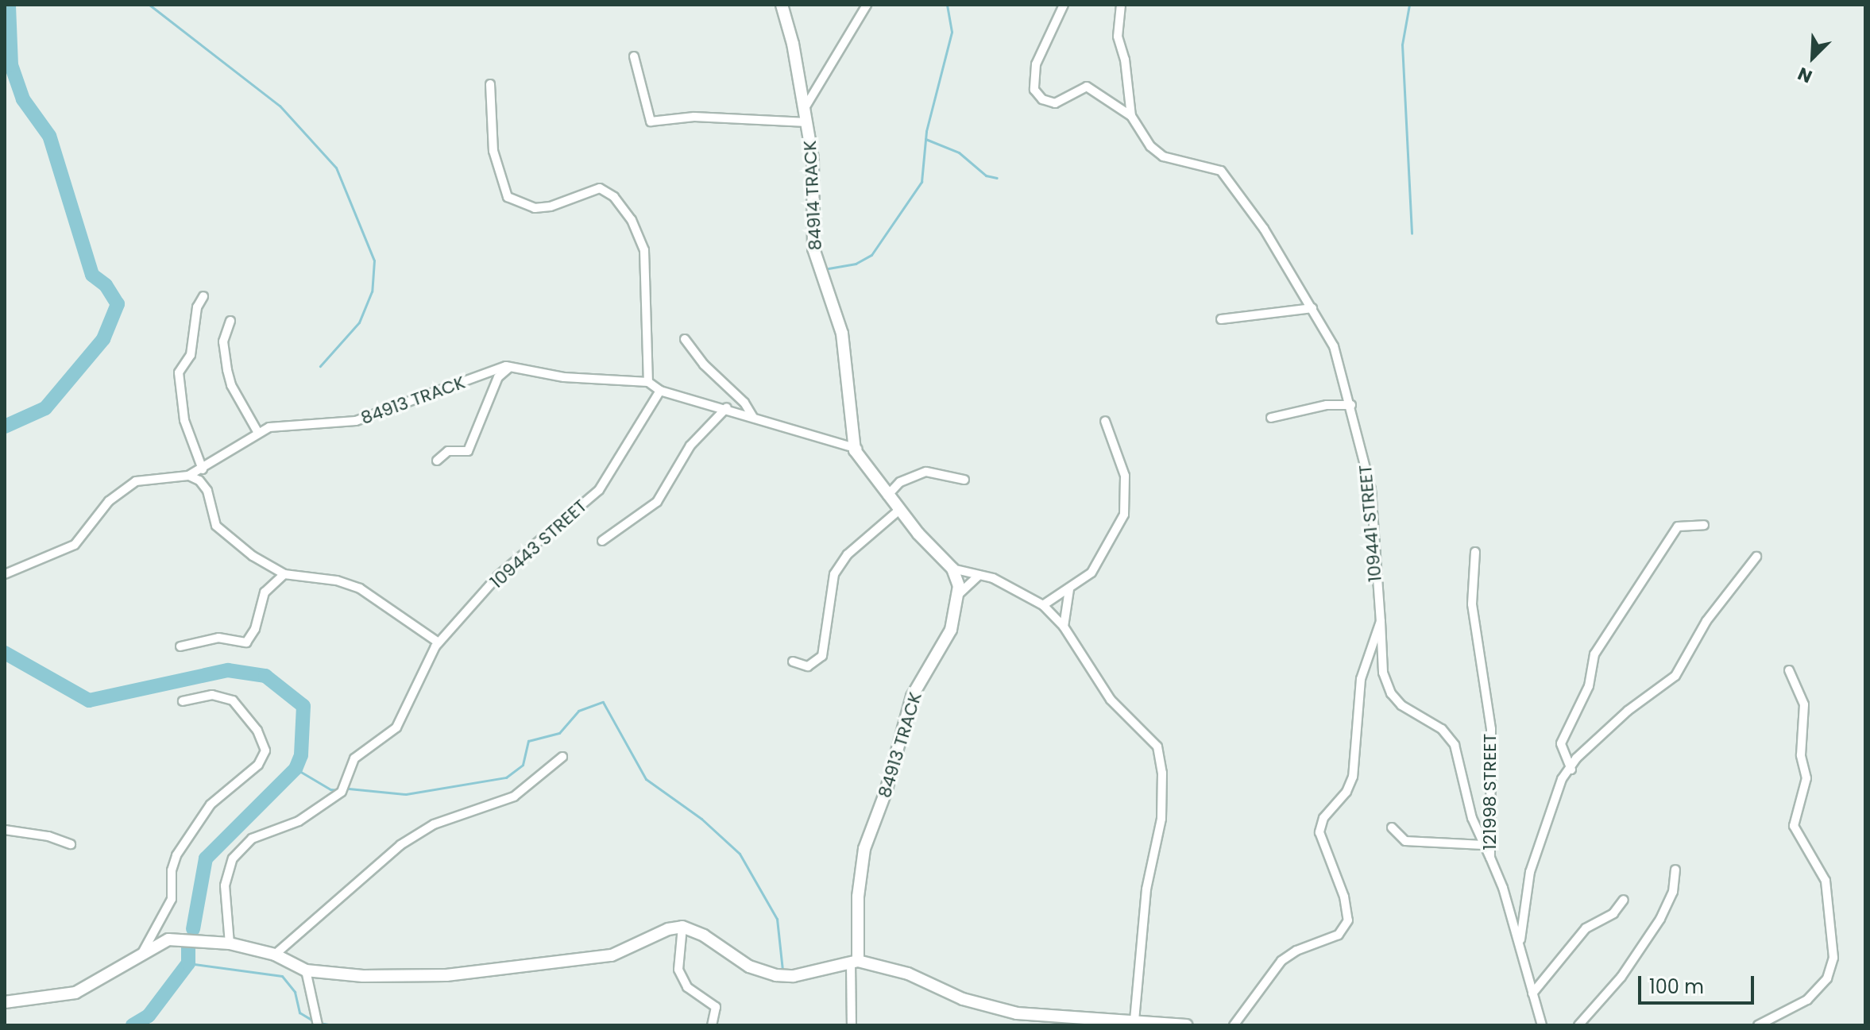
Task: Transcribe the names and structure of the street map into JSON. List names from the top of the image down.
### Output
{
  "streets": {
    "street": [
      "84914 TRACK",
      "84913 TRACK",
      "109441 STREET",
      "109443 STREET",
      "121998 STREET"
    ]
  },
  "crossings": [
    ["84914 TRACK", "84913 TRACK"]
  ],
  "scale_bar": "100 m",
  "north": "bottom left"
}
